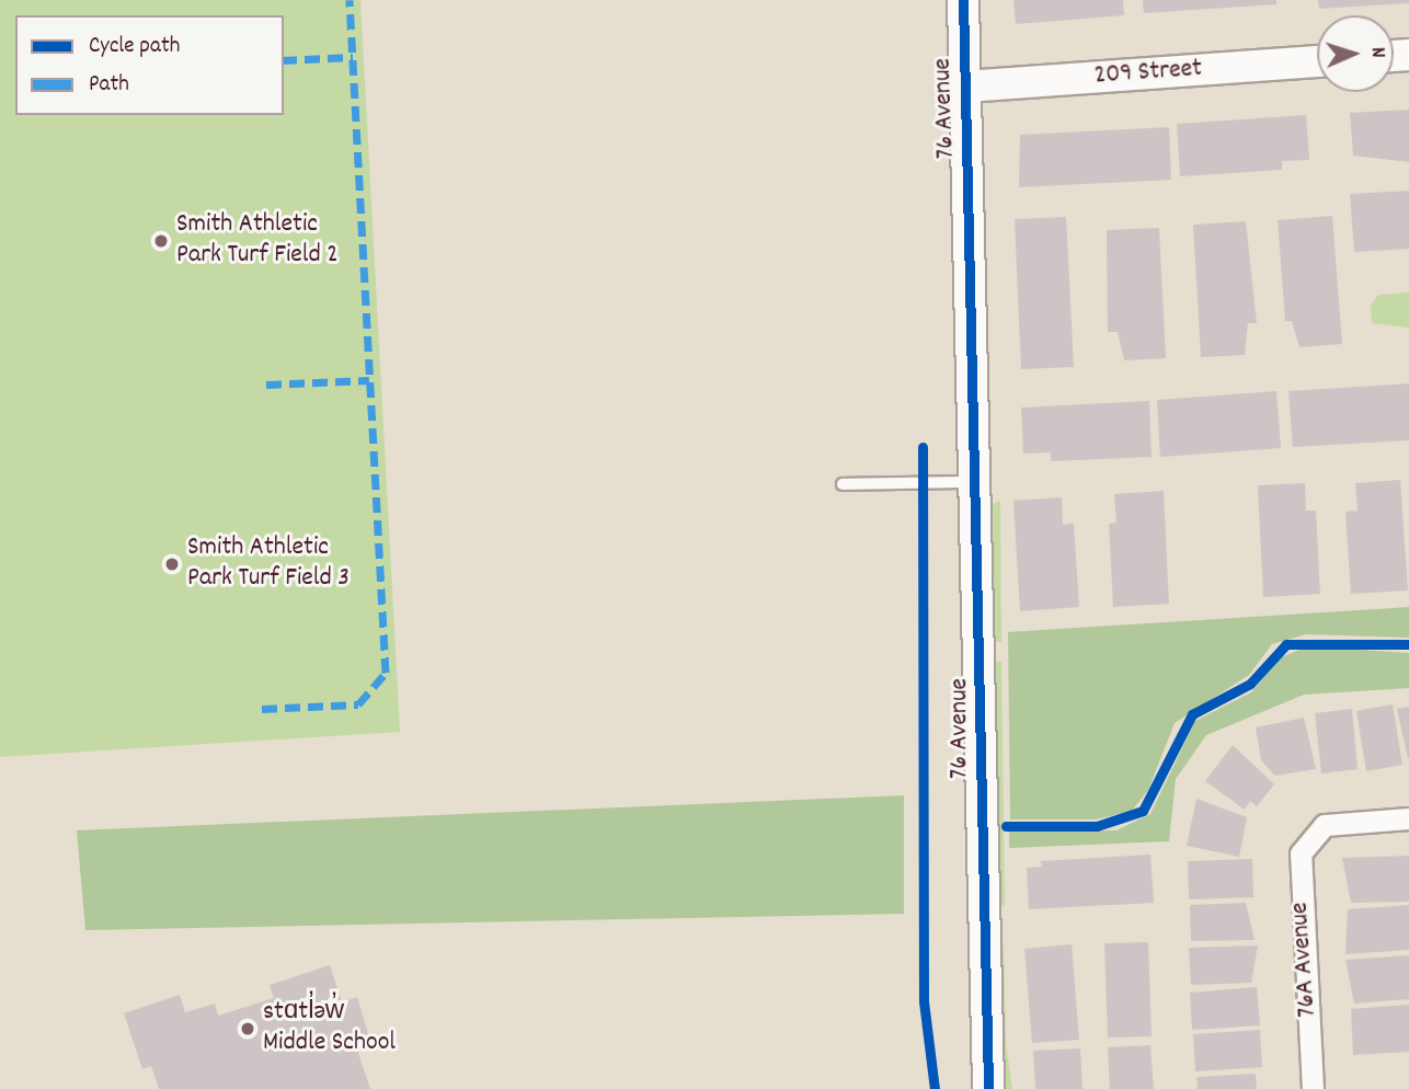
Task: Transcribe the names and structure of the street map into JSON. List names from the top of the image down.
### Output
{
  "streets": {
    "street": ["209 Street", "76 Avenue", "76A Avenue"]
  },
  "crossings": [
    ["209 Street", "76 Avenue"]
  ],
  "places": ["Smith Athletic Park Turf Field 2", "Smith Athletic Park Turf Field 3", "stɑtl̓əw̓ Middle School"],
  "legend": ["Cycle path", "Path"],
  "north": "right"
}
